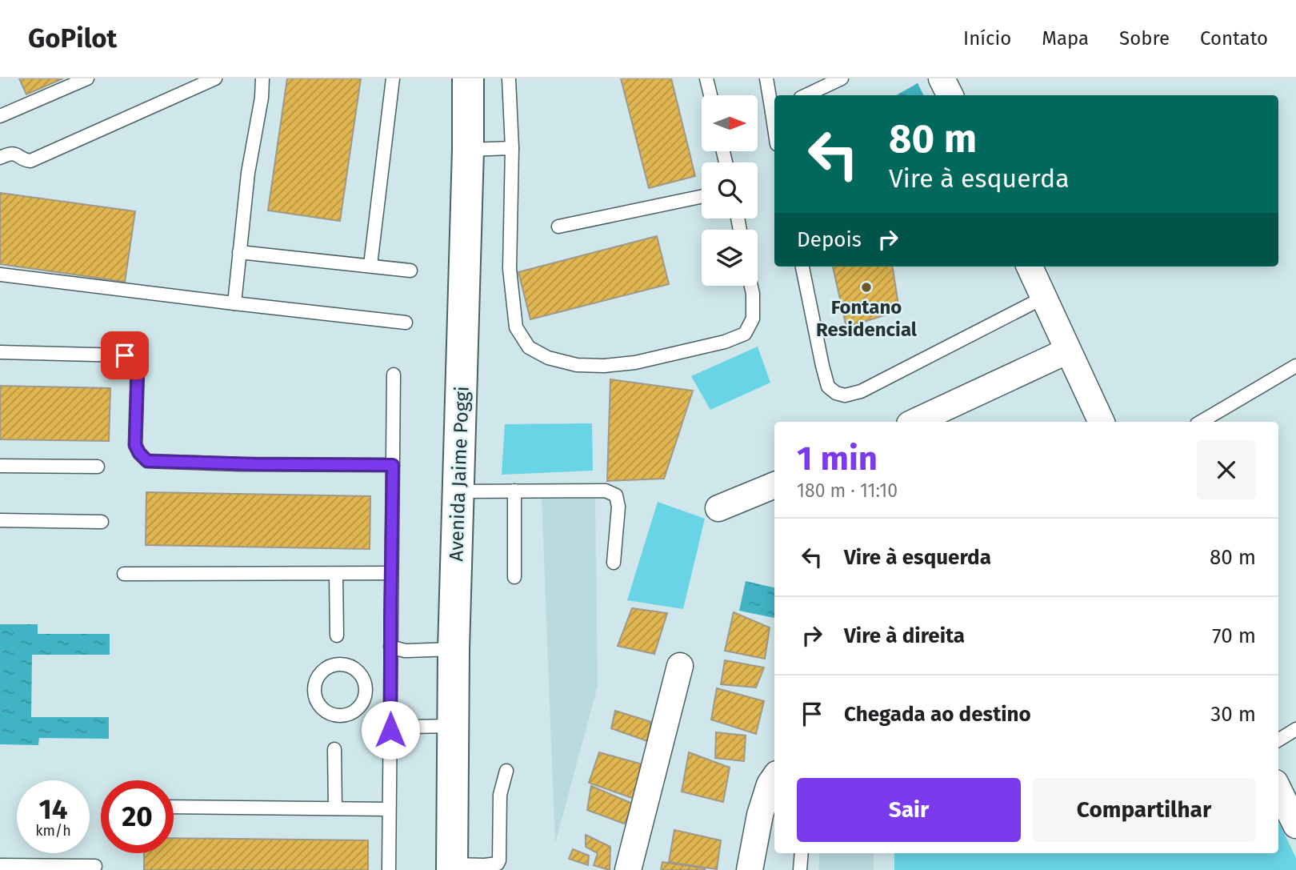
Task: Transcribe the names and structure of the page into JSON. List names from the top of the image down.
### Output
{
  "streets": {
    "street": ["Avenida Jaime Poggi"]
  },
  "places": ["Fontano Residencial"],
  "north": "right",
  "page": {
    "header": "GoPilot",
    "nav": [
      "Início",
      "Mapa",
      "Sobre",
      "Contato"
    ],
    "turn": ["80 m", "Vire à esquerda"],
    "then": "Depois",
    "heading": ["1 min", "180 m · 11:10"],
    "list": [
      {
        "name": "Vire à esquerda",
        "value": "80 m"
      },
      {
        "name": "Vire à direita",
        "value": "70 m"
      },
      {
        "name": "Chegada ao destino",
        "value": "30 m"
      }
    ],
    "buttons": ["Sair", "Compartilhar"],
    "speed": "14 km/h",
    "limit": "20"
  }
}
